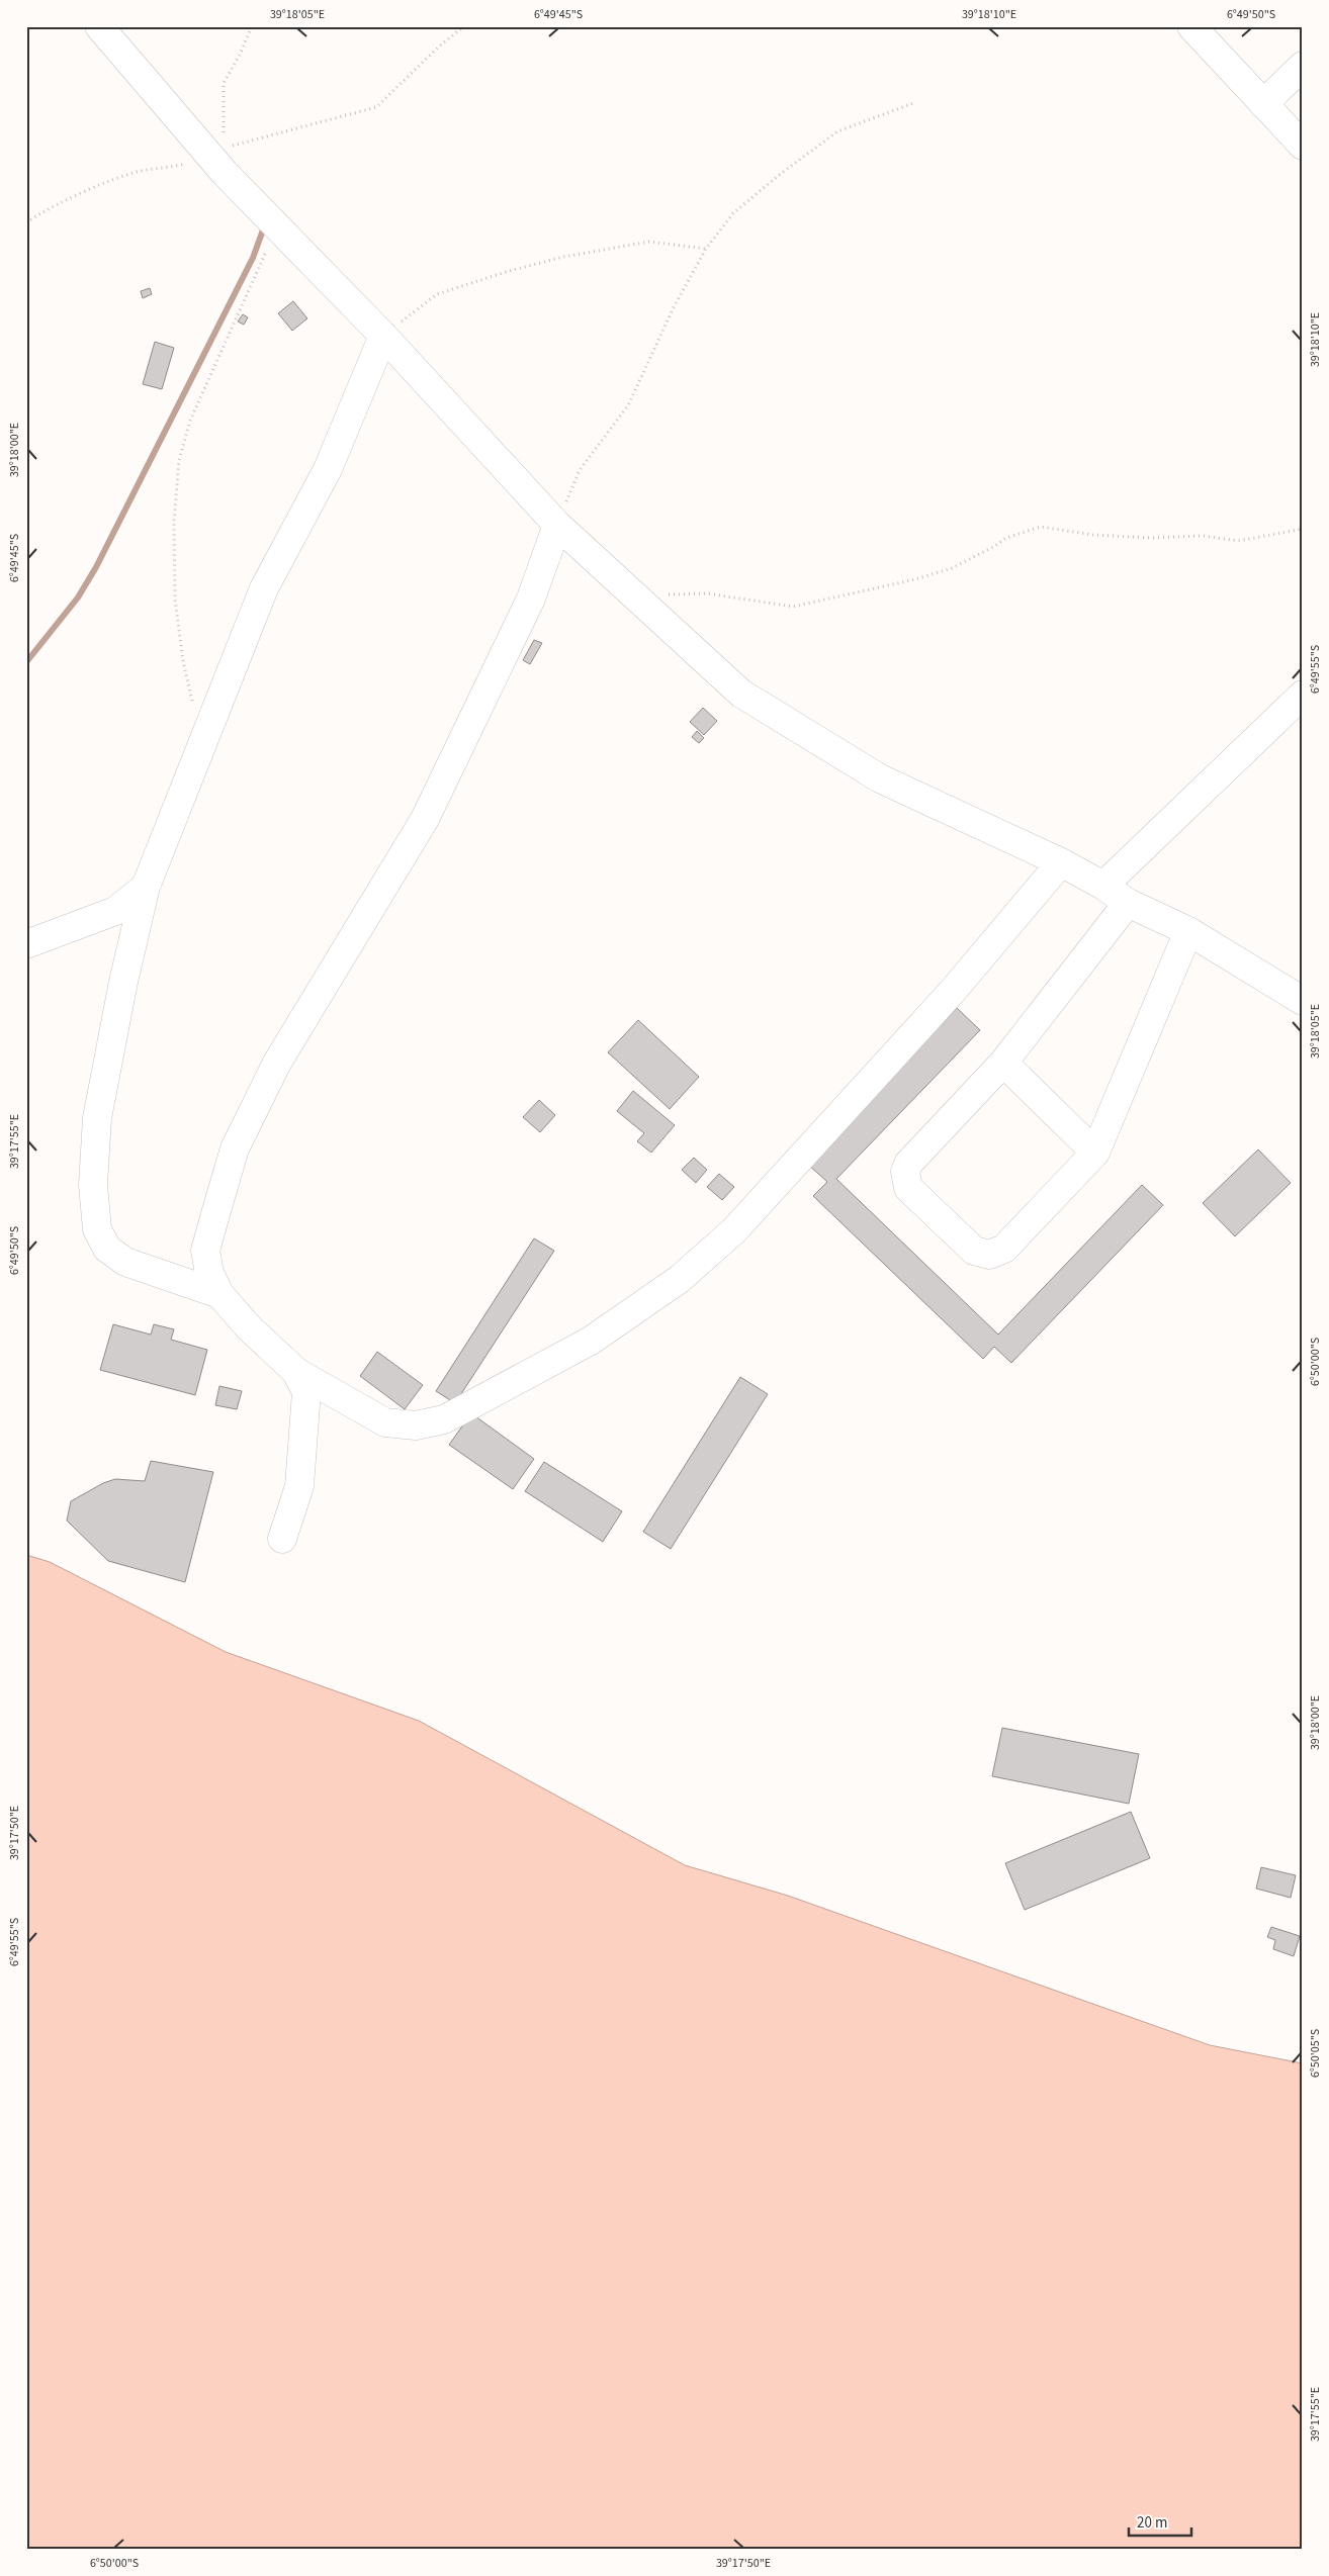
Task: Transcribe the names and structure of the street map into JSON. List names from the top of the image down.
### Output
{
  "scale_bar": "20 m",
  "coordinates": [
    "39°18'05\"E",
    "6°49'45\"S",
    "39°18'10\"E",
    "6°49'50\"S",
    "39°18'00\"E",
    "6°49'55\"S",
    "39°17'55\"E",
    "6°50'00\"S",
    "39°17'50\"E",
    "6°50'05\"S"
  ]
}
